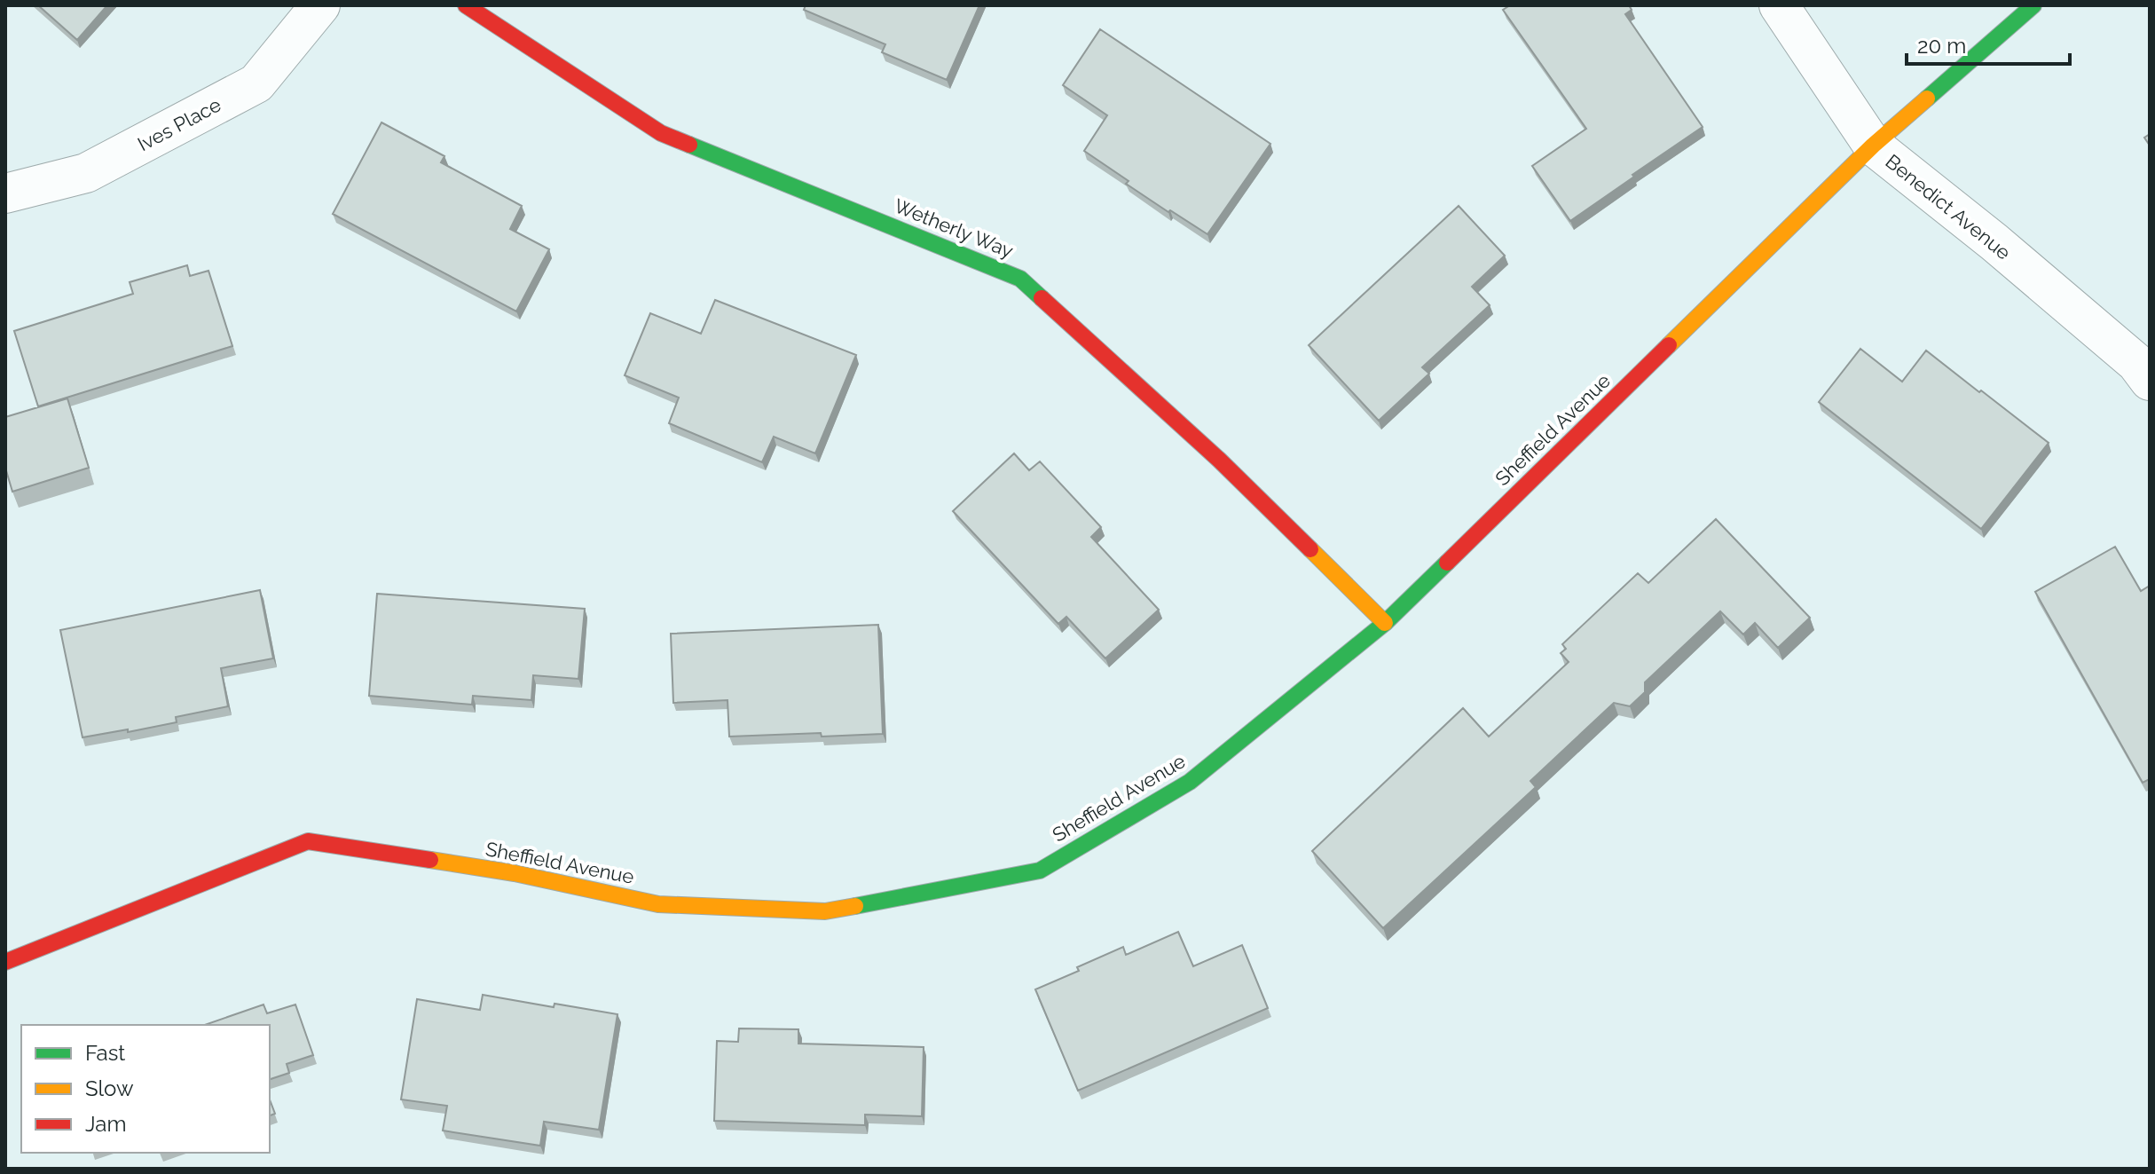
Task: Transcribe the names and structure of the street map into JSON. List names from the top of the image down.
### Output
{
  "streets": {
    "street": [
      "Ives Place",
      "Benedict Avenue",
      "Wetherly Way",
      "Sheffield Avenue"
    ]
  },
  "crossings": [
    ["Benedict Avenue", "Sheffield Avenue"],
    ["Wetherly Way", "Sheffield Avenue"]
  ],
  "legend": ["Fast", "Slow", "Jam"],
  "scale_bar": "20 m"
}
